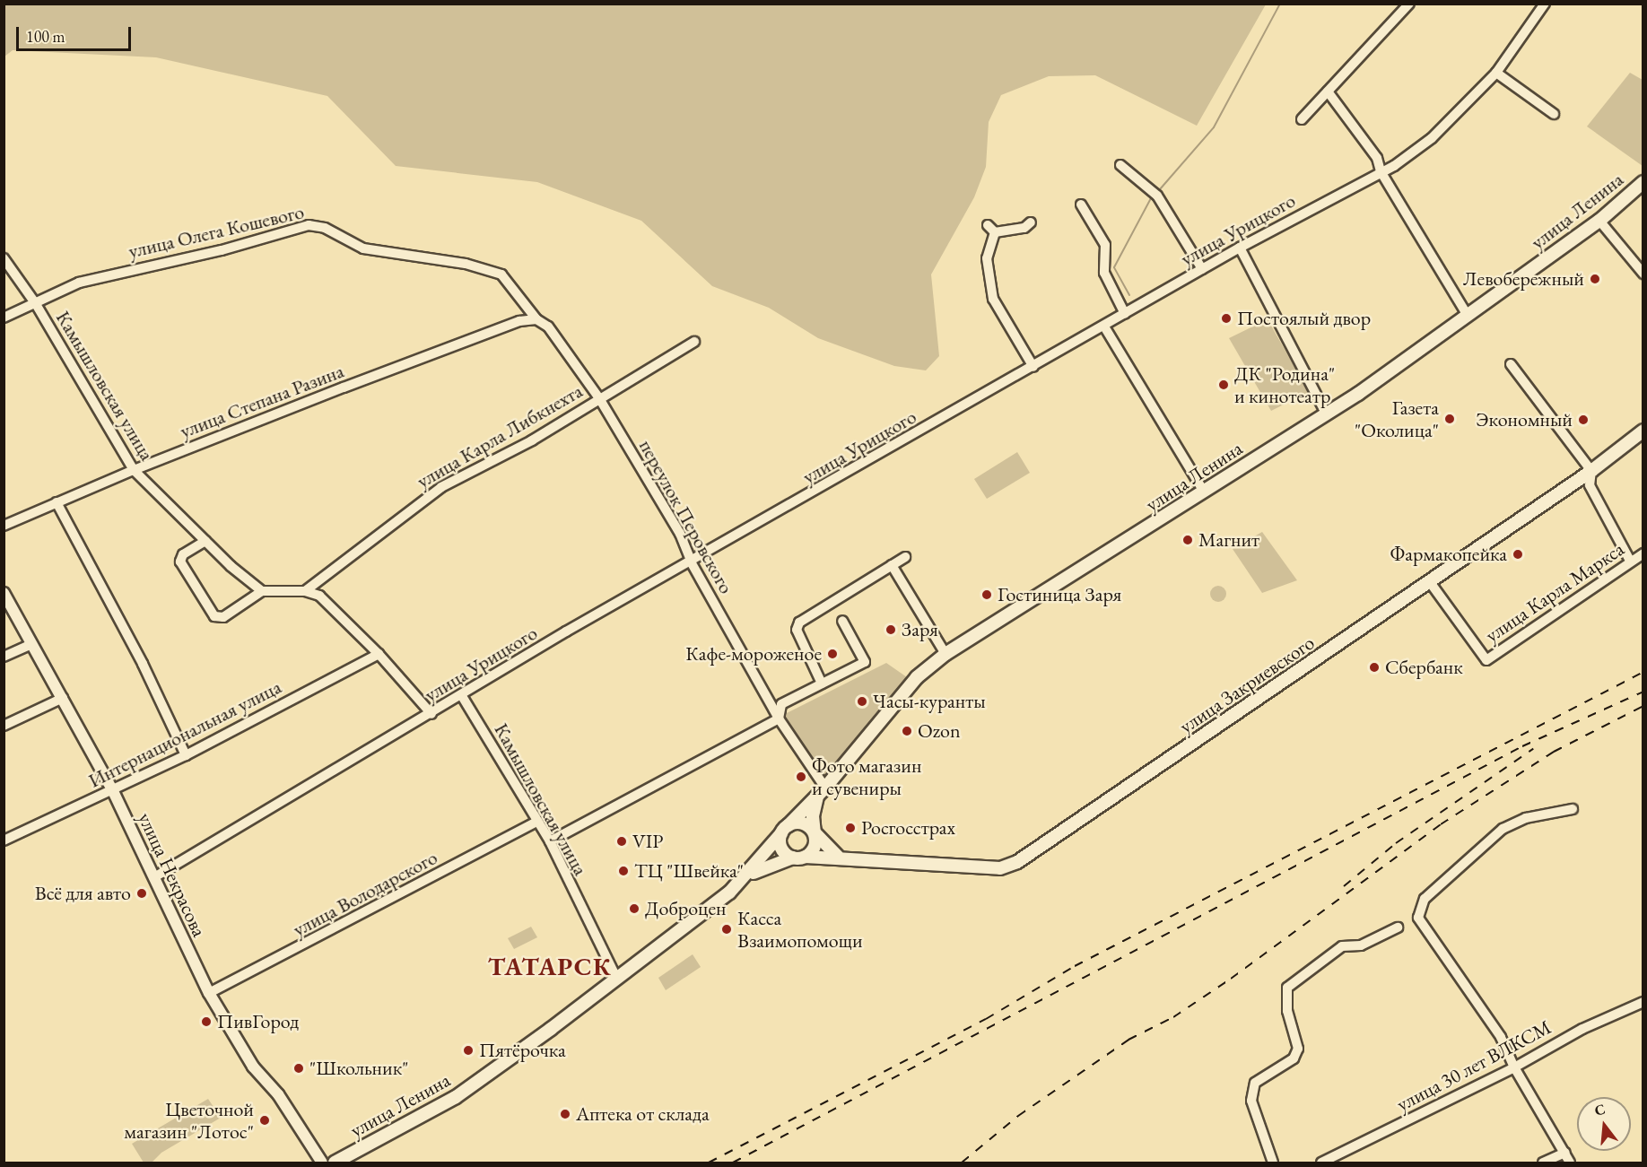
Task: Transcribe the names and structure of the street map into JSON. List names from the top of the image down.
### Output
{
  "streets": {
    "main road": ["улица Ленина", "улица Закриевского"],
    "street": [
      "улица Урицкого",
      "улица Олега Кошевого",
      "Камышловская улица",
      "улица Степана Разина",
      "улица Карла Либкнехта",
      "переулок Перовского",
      "улица Карла Маркса",
      "Интернациональная улица",
      "улица Некрасова",
      "улица Володарского",
      "улица 30 лет ВЛКСМ"
    ]
  },
  "crossings": [
    ["улица Ленина", "Камышловская улица"],
    ["улица Ленина", "переулок Перовского"],
    ["улица Ленина", "улица Закриевского"],
    ["улица Урицкого", "Камышловская улица"],
    ["улица Урицкого", "переулок Перовского"],
    ["улица Урицкого", "улица Некрасова"],
    ["улица Олега Кошевого", "Камышловская улица"],
    ["улица Олега Кошевого", "переулок Перовского"],
    ["Камышловская улица", "улица Степана Разина"],
    ["Камышловская улица", "улица Володарского"],
    ["улица Степана Разина", "переулок Перовского"],
    ["улица Карла Либкнехта", "переулок Перовского"],
    ["улица Карла Маркса", "улица Закриевского"],
    ["Интернациональная улица", "улица Некрасова"],
    ["улица Некрасова", "улица Володарского"]
  ],
  "districts": ["ТАТАРСК"],
  "places": [
    "Левобережный",
    "Постоялый двор",
    "ДК \"Родина\" и кинотеатр",
    "Газета \"Околица\"",
    "Экономный",
    "Магнит",
    "Фармакопейка",
    "Гостиница Заря",
    "Заря",
    "Кафе-мороженое",
    "Сбербанк",
    "Часы-куранты",
    "Ozon",
    "Фото магазин и сувениры",
    "Росгосстрах",
    "VIP",
    "ТЦ \"Швейка\"",
    "Всё для авто",
    "Доброцен",
    "Касса Взаимопомощи",
    "ПивГород",
    "Пятёрочка",
    "\"Школьник\"",
    "Аптека от склада",
    "Цветочной магазин \"Лотос\""
  ],
  "scale_bar": "100 m",
  "north": "top"
}
